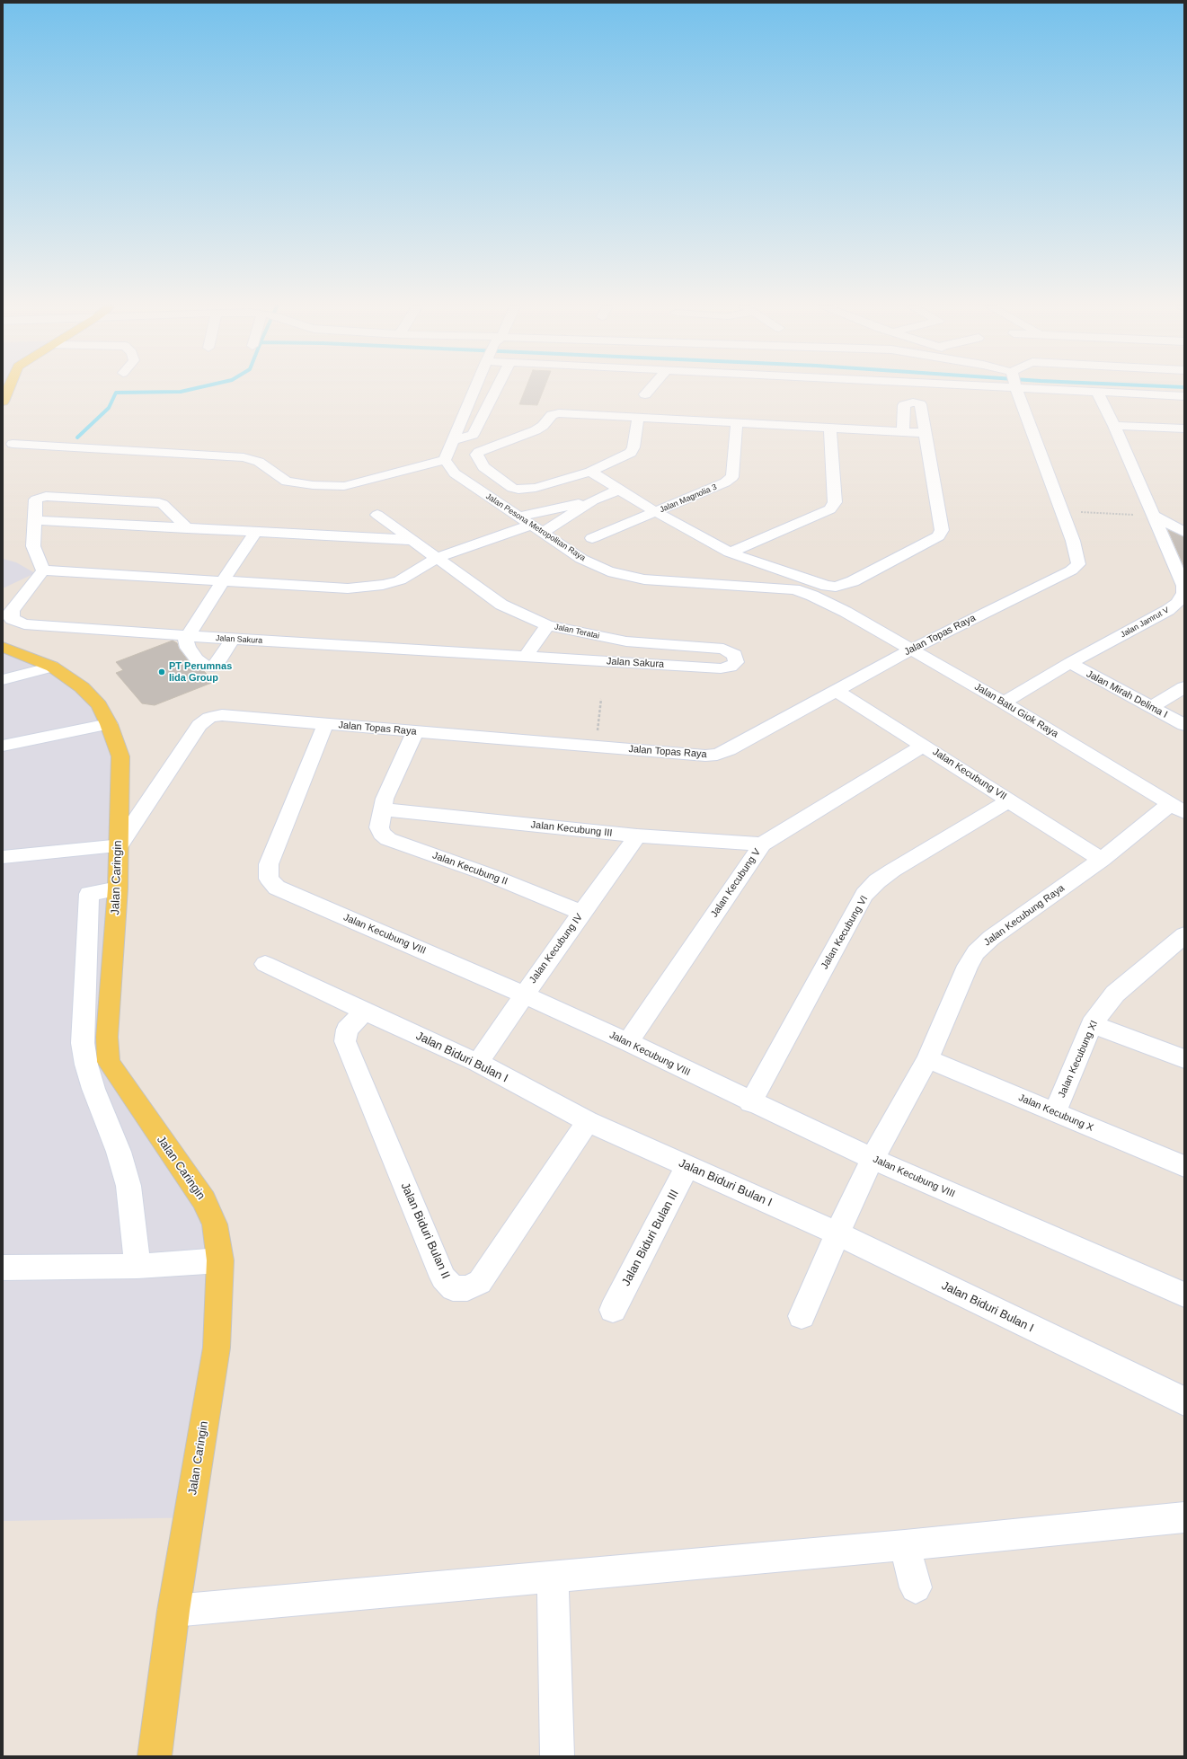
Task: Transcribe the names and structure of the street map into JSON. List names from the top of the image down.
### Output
{
  "streets": {
    "main road": ["Jalan Caringin"],
    "street": [
      "Jalan Magnolia 3",
      "Jalan Pesona Metropolitan Raya",
      "Jalan Jamrut V",
      "Jalan Teratai",
      "Jalan Topas Raya",
      "Jalan Sakura",
      "Jalan Mirah Delima I",
      "Jalan Batu Giok Raya",
      "Jalan Kecubung VII",
      "Jalan Kecubung III",
      "Jalan Kecubung II",
      "Jalan Kecubung V",
      "Jalan Kecubung Raya",
      "Jalan Kecubung VI",
      "Jalan Kecubung VIII",
      "Jalan Kecubung IV",
      "Jalan Biduri Bulan I",
      "Jalan Kecubung XI",
      "Jalan Kecubung X",
      "Jalan Biduri Bulan II",
      "Jalan Biduri Bulan III"
    ]
  },
  "crossings": [
    ["Jalan Pesona Metropolitan Raya", "Jalan Batu Giok Raya"],
    ["Jalan Jamrut V", "Jalan Mirah Delima I"],
    ["Jalan Jamrut V", "Jalan Batu Giok Raya"],
    ["Jalan Teratai", "Jalan Sakura"],
    ["Jalan Topas Raya", "Jalan Batu Giok Raya"],
    ["Jalan Topas Raya", "Jalan Kecubung VII"],
    ["Jalan Topas Raya", "Jalan Caringin"],
    ["Jalan Topas Raya", "Jalan Kecubung VIII"],
    ["Jalan Batu Giok Raya", "Jalan Kecubung Raya"],
    ["Jalan Kecubung VII", "Jalan Kecubung V"],
    ["Jalan Kecubung VII", "Jalan Kecubung Raya"],
    ["Jalan Kecubung VII", "Jalan Kecubung VI"],
    ["Jalan Kecubung III", "Jalan Kecubung II"],
    ["Jalan Kecubung III", "Jalan Kecubung V"],
    ["Jalan Kecubung III", "Jalan Kecubung IV"],
    ["Jalan Kecubung II", "Jalan Kecubung IV"],
    ["Jalan Kecubung V", "Jalan Kecubung VIII"],
    ["Jalan Kecubung Raya", "Jalan Kecubung VIII"],
    ["Jalan Kecubung Raya", "Jalan Biduri Bulan I"],
    ["Jalan Kecubung Raya", "Jalan Kecubung X"],
    ["Jalan Kecubung VI", "Jalan Kecubung VIII"],
    ["Jalan Kecubung VIII", "Jalan Kecubung IV"],
    ["Jalan Kecubung IV", "Jalan Biduri Bulan I"],
    ["Jalan Biduri Bulan I", "Jalan Biduri Bulan II"],
    ["Jalan Biduri Bulan I", "Jalan Biduri Bulan III"],
    ["Jalan Kecubung XI", "Jalan Kecubung X"]
  ],
  "places": ["PT Perumnas Iida Group"]
}
